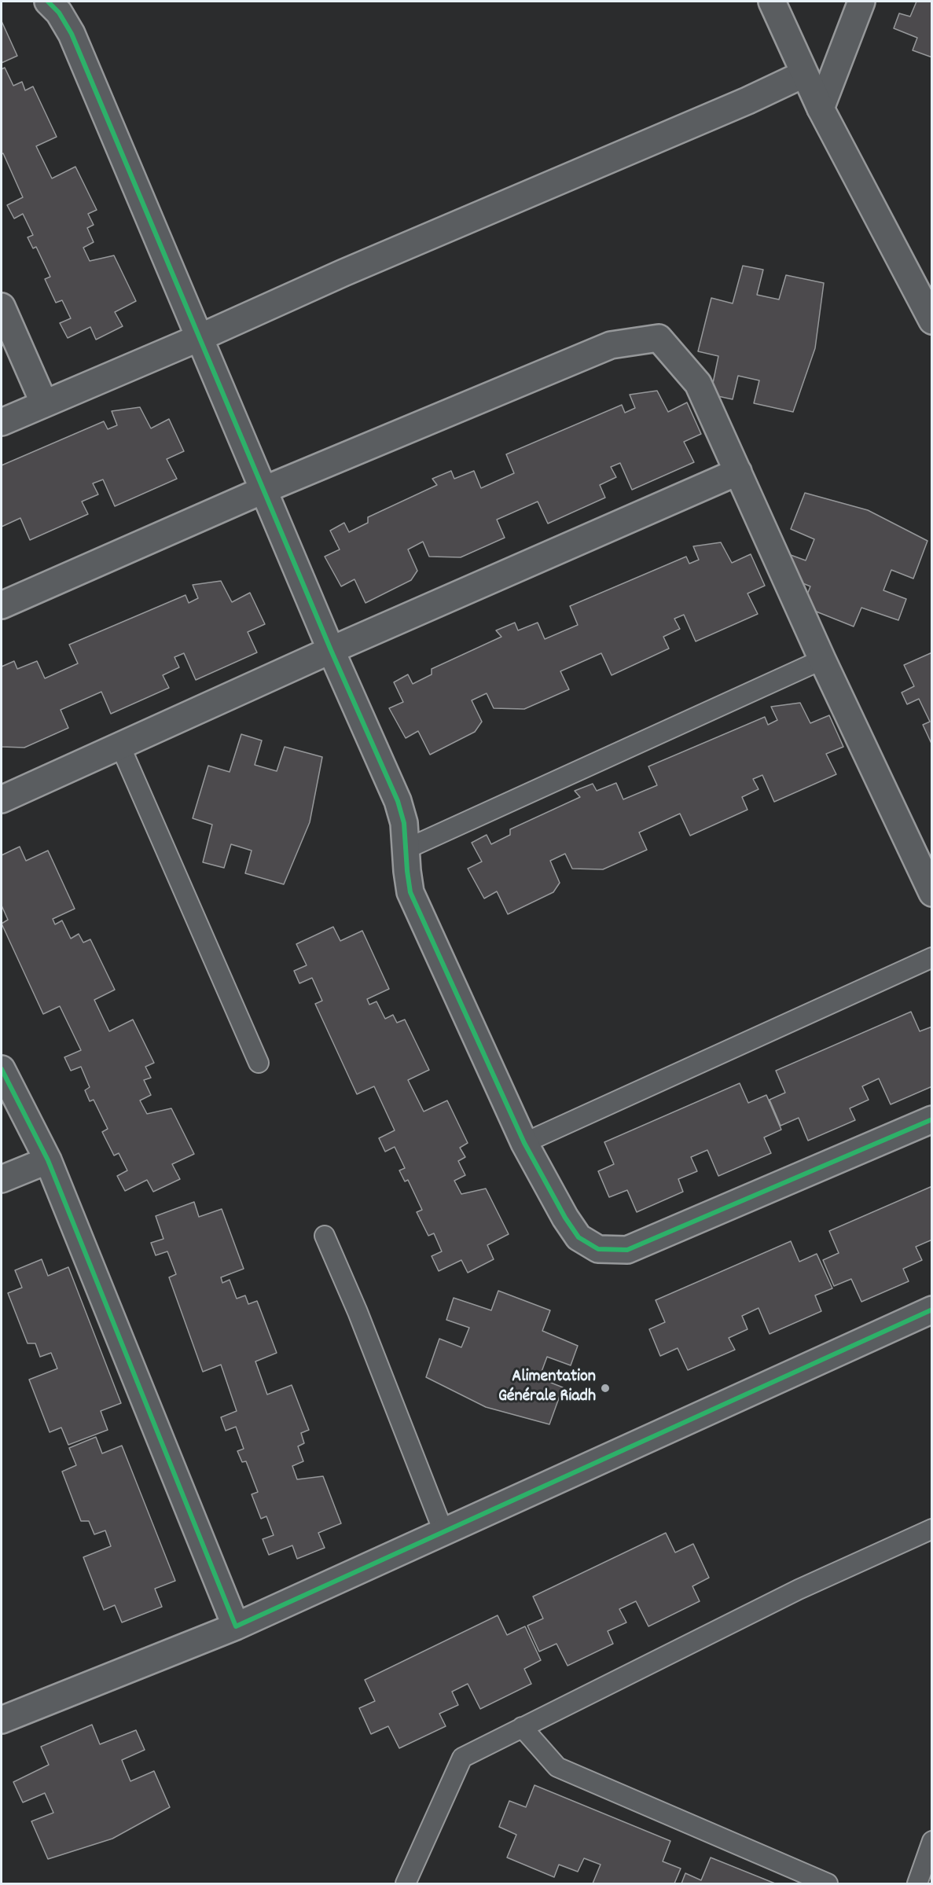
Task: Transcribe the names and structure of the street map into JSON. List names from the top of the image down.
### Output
{
  "places": ["Alimentation Générale Riadh"]
}
